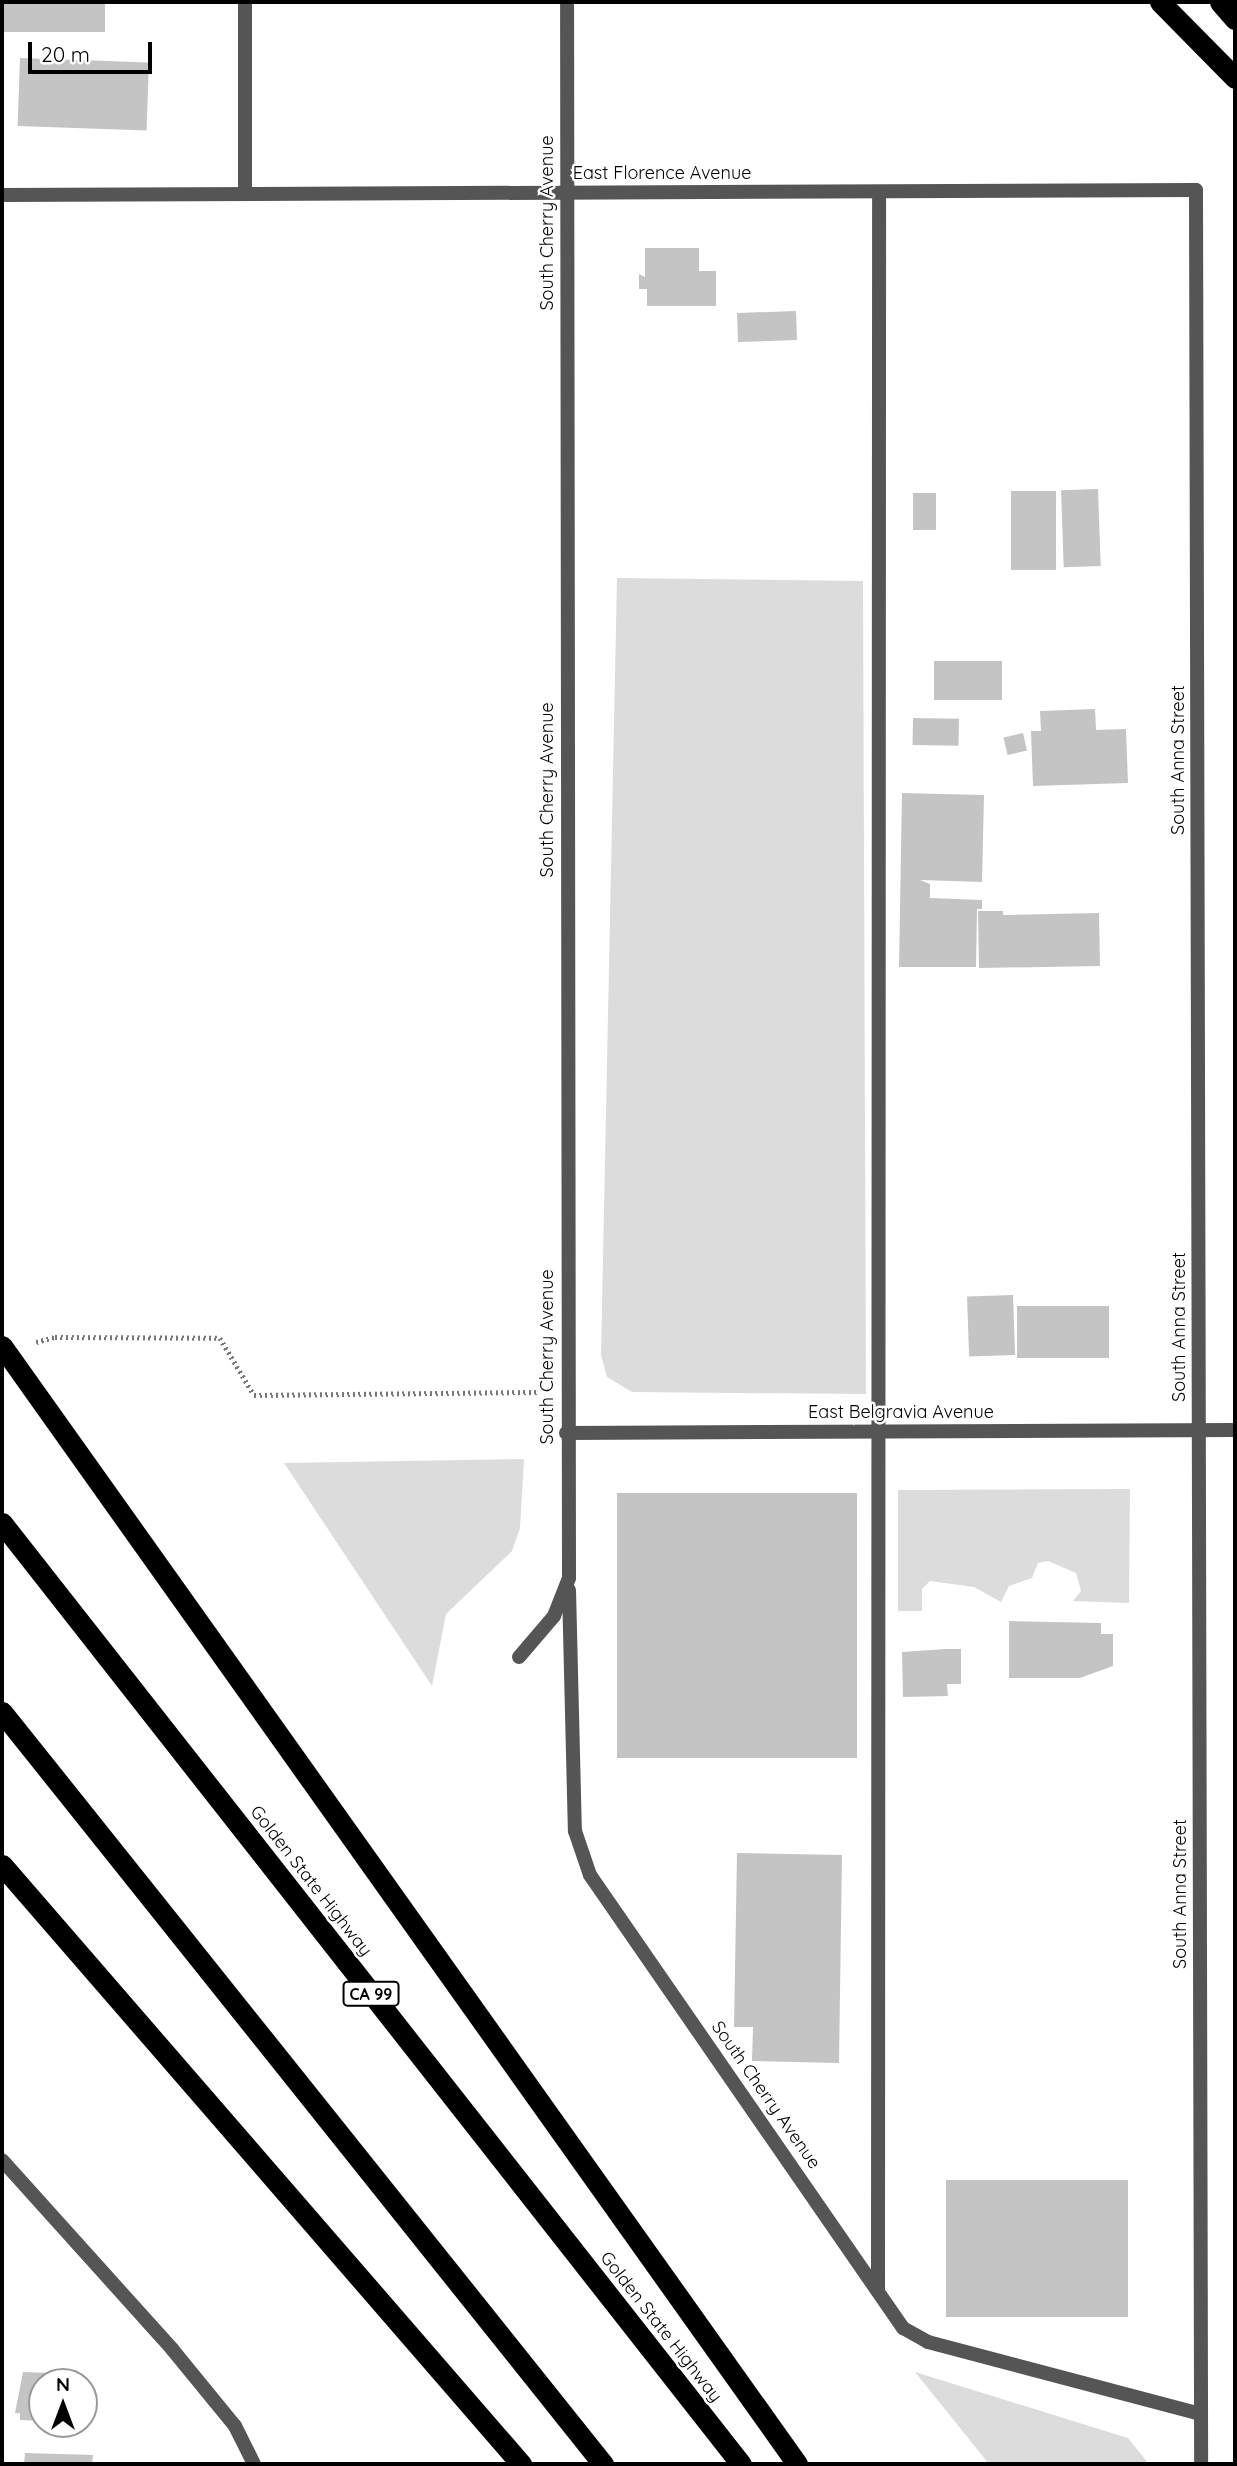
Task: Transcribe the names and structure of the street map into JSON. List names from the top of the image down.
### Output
{
  "streets": {
    "highway": ["Golden State Highway", "CA 99"],
    "street": [
      "East Florence Avenue",
      "South Cherry Avenue",
      "South Anna Street",
      "East Belgravia Avenue"
    ]
  },
  "crossings": [
    ["East Florence Avenue", "South Cherry Avenue"],
    ["East Florence Avenue", "South Anna Street"],
    ["South Cherry Avenue", "South Anna Street"],
    ["South Cherry Avenue", "East Belgravia Avenue"],
    ["South Anna Street", "East Belgravia Avenue"]
  ],
  "scale_bar": "20 m",
  "north": "top"
}
